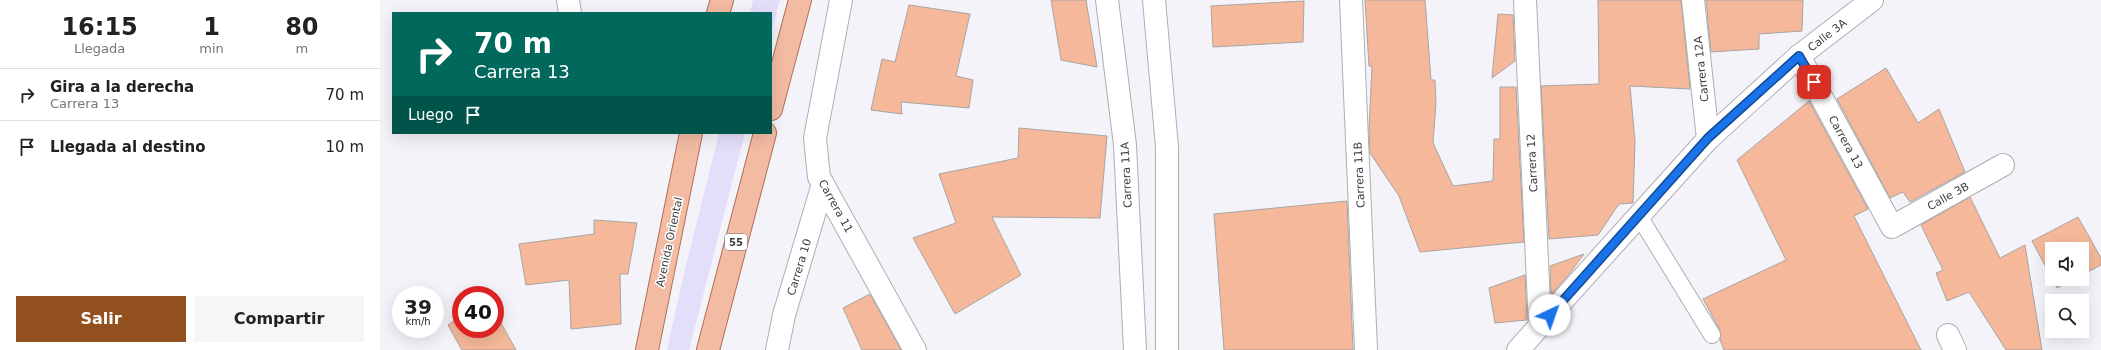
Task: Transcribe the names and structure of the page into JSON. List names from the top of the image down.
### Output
{
  "streets": {
    "main road": ["Avenida Oriental", "55"],
    "street": [
      "Calle 3A",
      "Carrera 12A",
      "Carrera 13",
      "Carrera 12",
      "Carrera 11A",
      "Carrera 11B",
      "Calle 3B",
      "Carrera 11",
      "Carrera 10"
    ]
  },
  "crossings": [
    ["Calle 3A", "Carrera 12A"],
    ["Calle 3A", "Carrera 13"],
    ["Calle 3A", "Carrera 12"],
    ["Carrera 13", "Calle 3B"],
    ["Carrera 11", "Carrera 10"]
  ],
  "page": {
    "eta": [
      "16:15",
      "Llegada",
      "1",
      "min",
      "80",
      "m"
    ],
    "turn": ["70 m", "Carrera 13"],
    "list": [
      {
        "name": "Gira a la derecha",
        "note": "Carrera 13",
        "value": "70 m"
      },
      {
        "name": "Llegada al destino",
        "value": "10 m"
      }
    ],
    "then": "Luego",
    "speed": "39 km/h",
    "limit": "40",
    "buttons": ["Salir", "Compartir"]
  }
}
